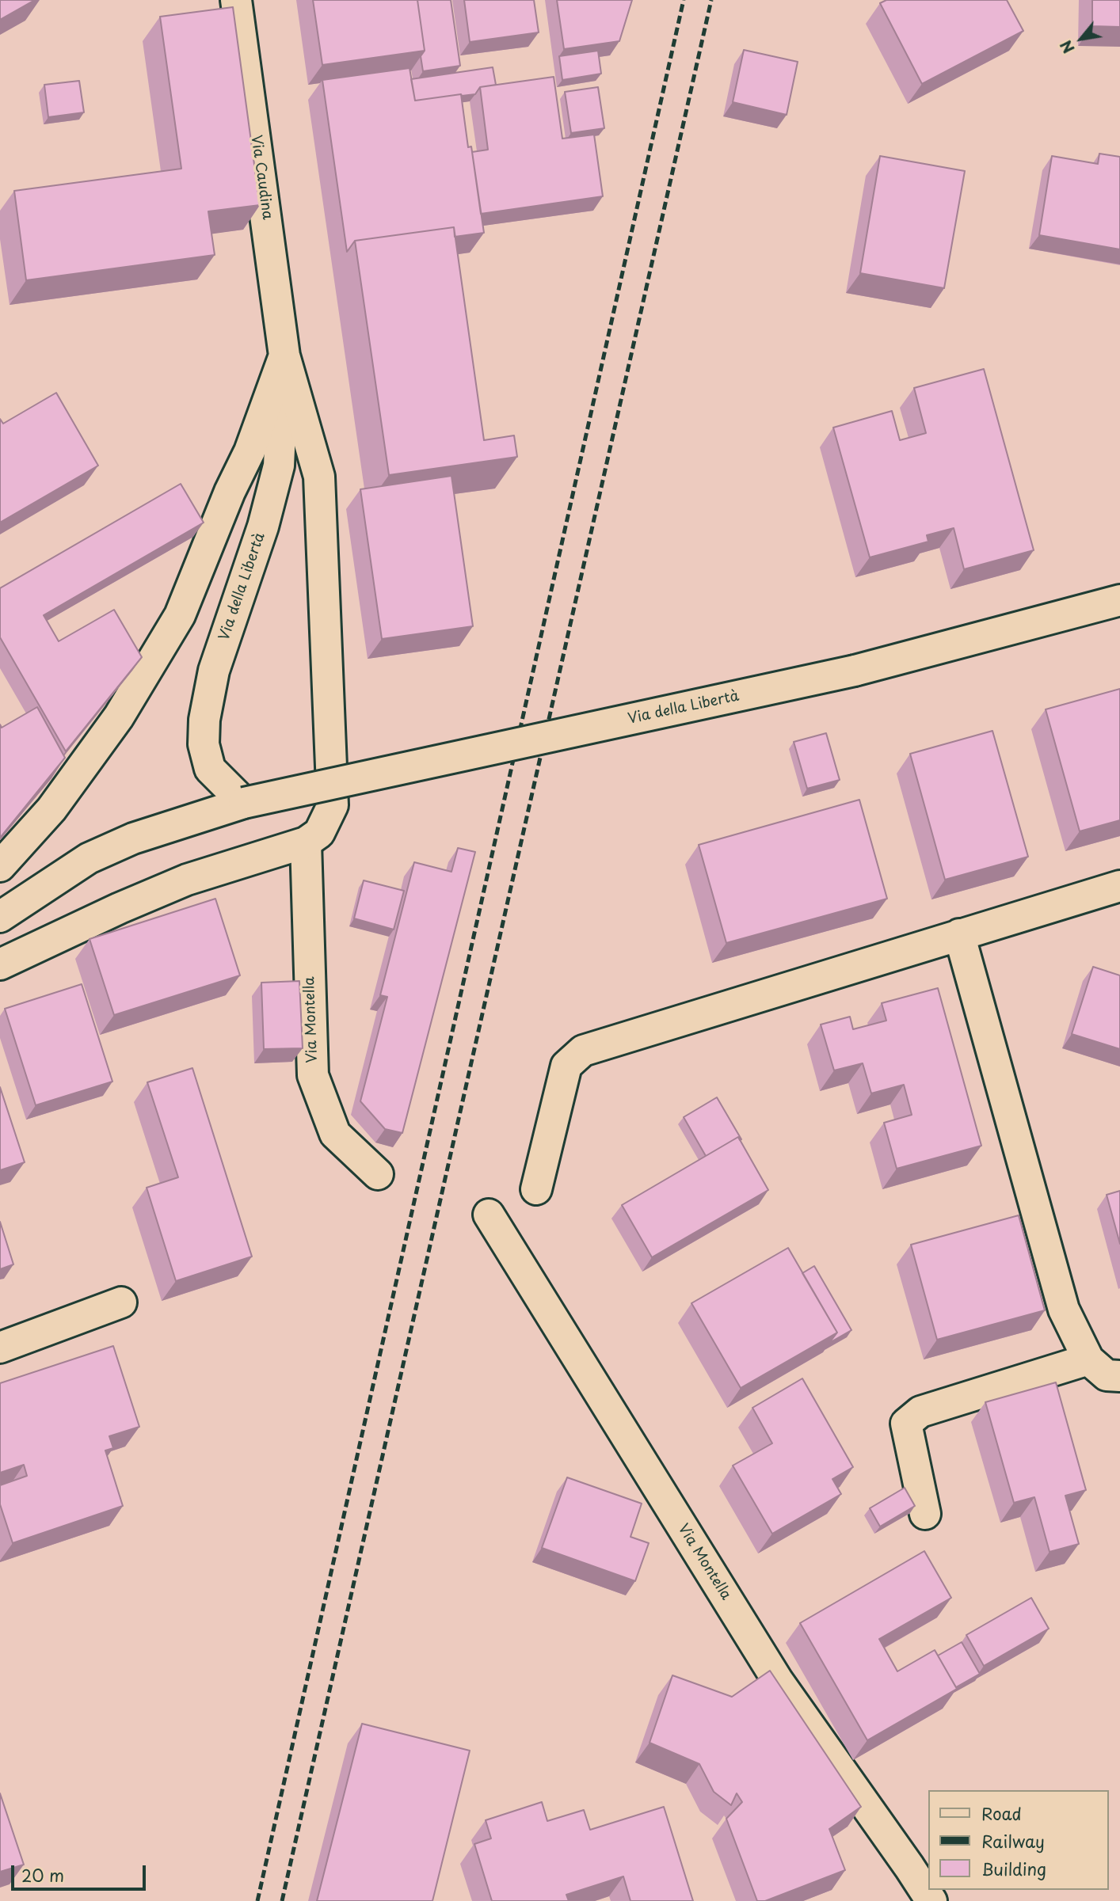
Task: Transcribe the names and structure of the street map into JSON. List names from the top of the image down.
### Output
{
  "streets": {
    "street": ["Via Caudina", "Via della Libertà", "Via Montella"]
  },
  "crossings": [
    ["Via Caudina", "Via della Libertà"]
  ],
  "legend": ["Road", "Railway", "Building"],
  "scale_bar": "20 m",
  "north": "bottom left"
}
